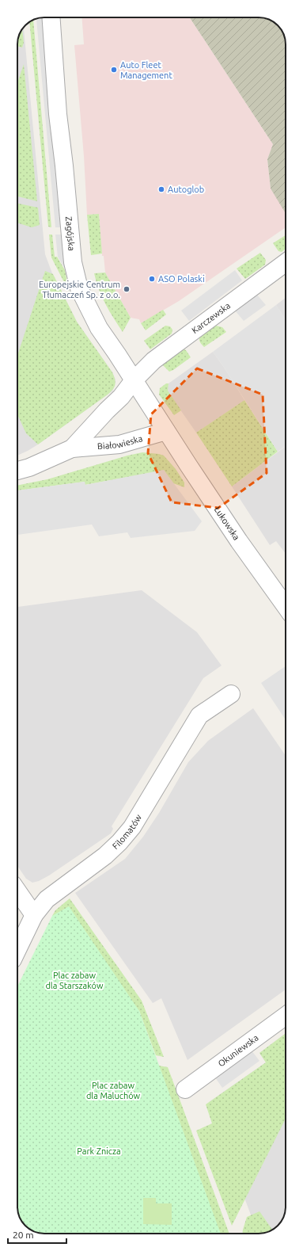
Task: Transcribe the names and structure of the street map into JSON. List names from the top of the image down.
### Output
{
  "streets": {
    "street": [
      "Zagójska",
      "Karczewska",
      "Białowieska",
      "Łukowska",
      "Filomatów",
      "Okuniewska"
    ]
  },
  "crossings": [
    ["Zagójska", "Karczewska"],
    ["Zagójska", "Białowieska"],
    ["Zagójska", "Łukowska"],
    ["Karczewska", "Białowieska"],
    ["Białowieska", "Łukowska"]
  ],
  "parks": ["Plac zabaw dla Starszaków", "Plac zabaw dla Maluchów", "Park Znicza"],
  "places": [
    "Auto Fleet Management",
    "Autoglob",
    "ASO Polaski",
    "Europejskie Centrum Tłumaczeń Sp. z o.o."
  ],
  "scale_bar": "20 m"
}
